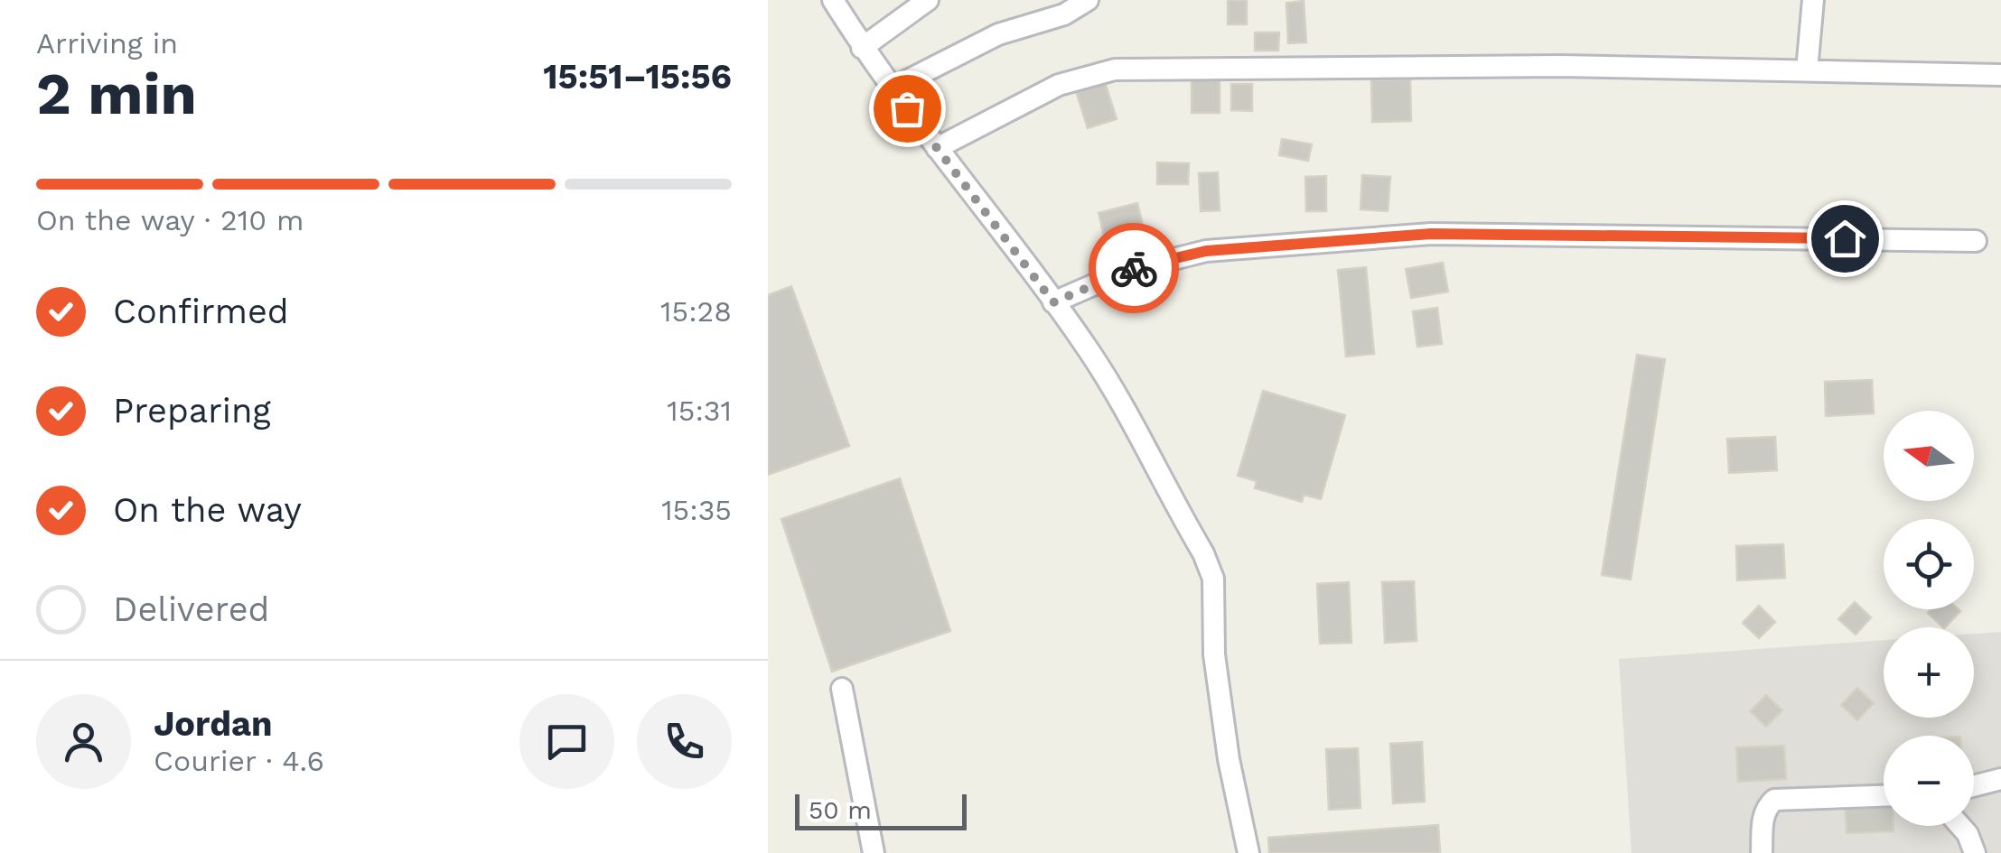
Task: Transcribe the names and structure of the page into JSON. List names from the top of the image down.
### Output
{
  "scale_bar": "50 m",
  "north": "left",
  "page": {
    "heading": ["2 min", "Arriving in", "15:51–15:56"],
    "panel": ["Jordan", "Courier · 4.6"],
    "bar": "On the way · 210 m",
    "list": [
      ["Confirmed", "15:28"],
      ["Preparing", "15:31"],
      ["On the way", "15:35"],
      "Delivered"
    ],
    "map_buttons": ["+", "−"],
    "scale": "50 m"
  }
}
